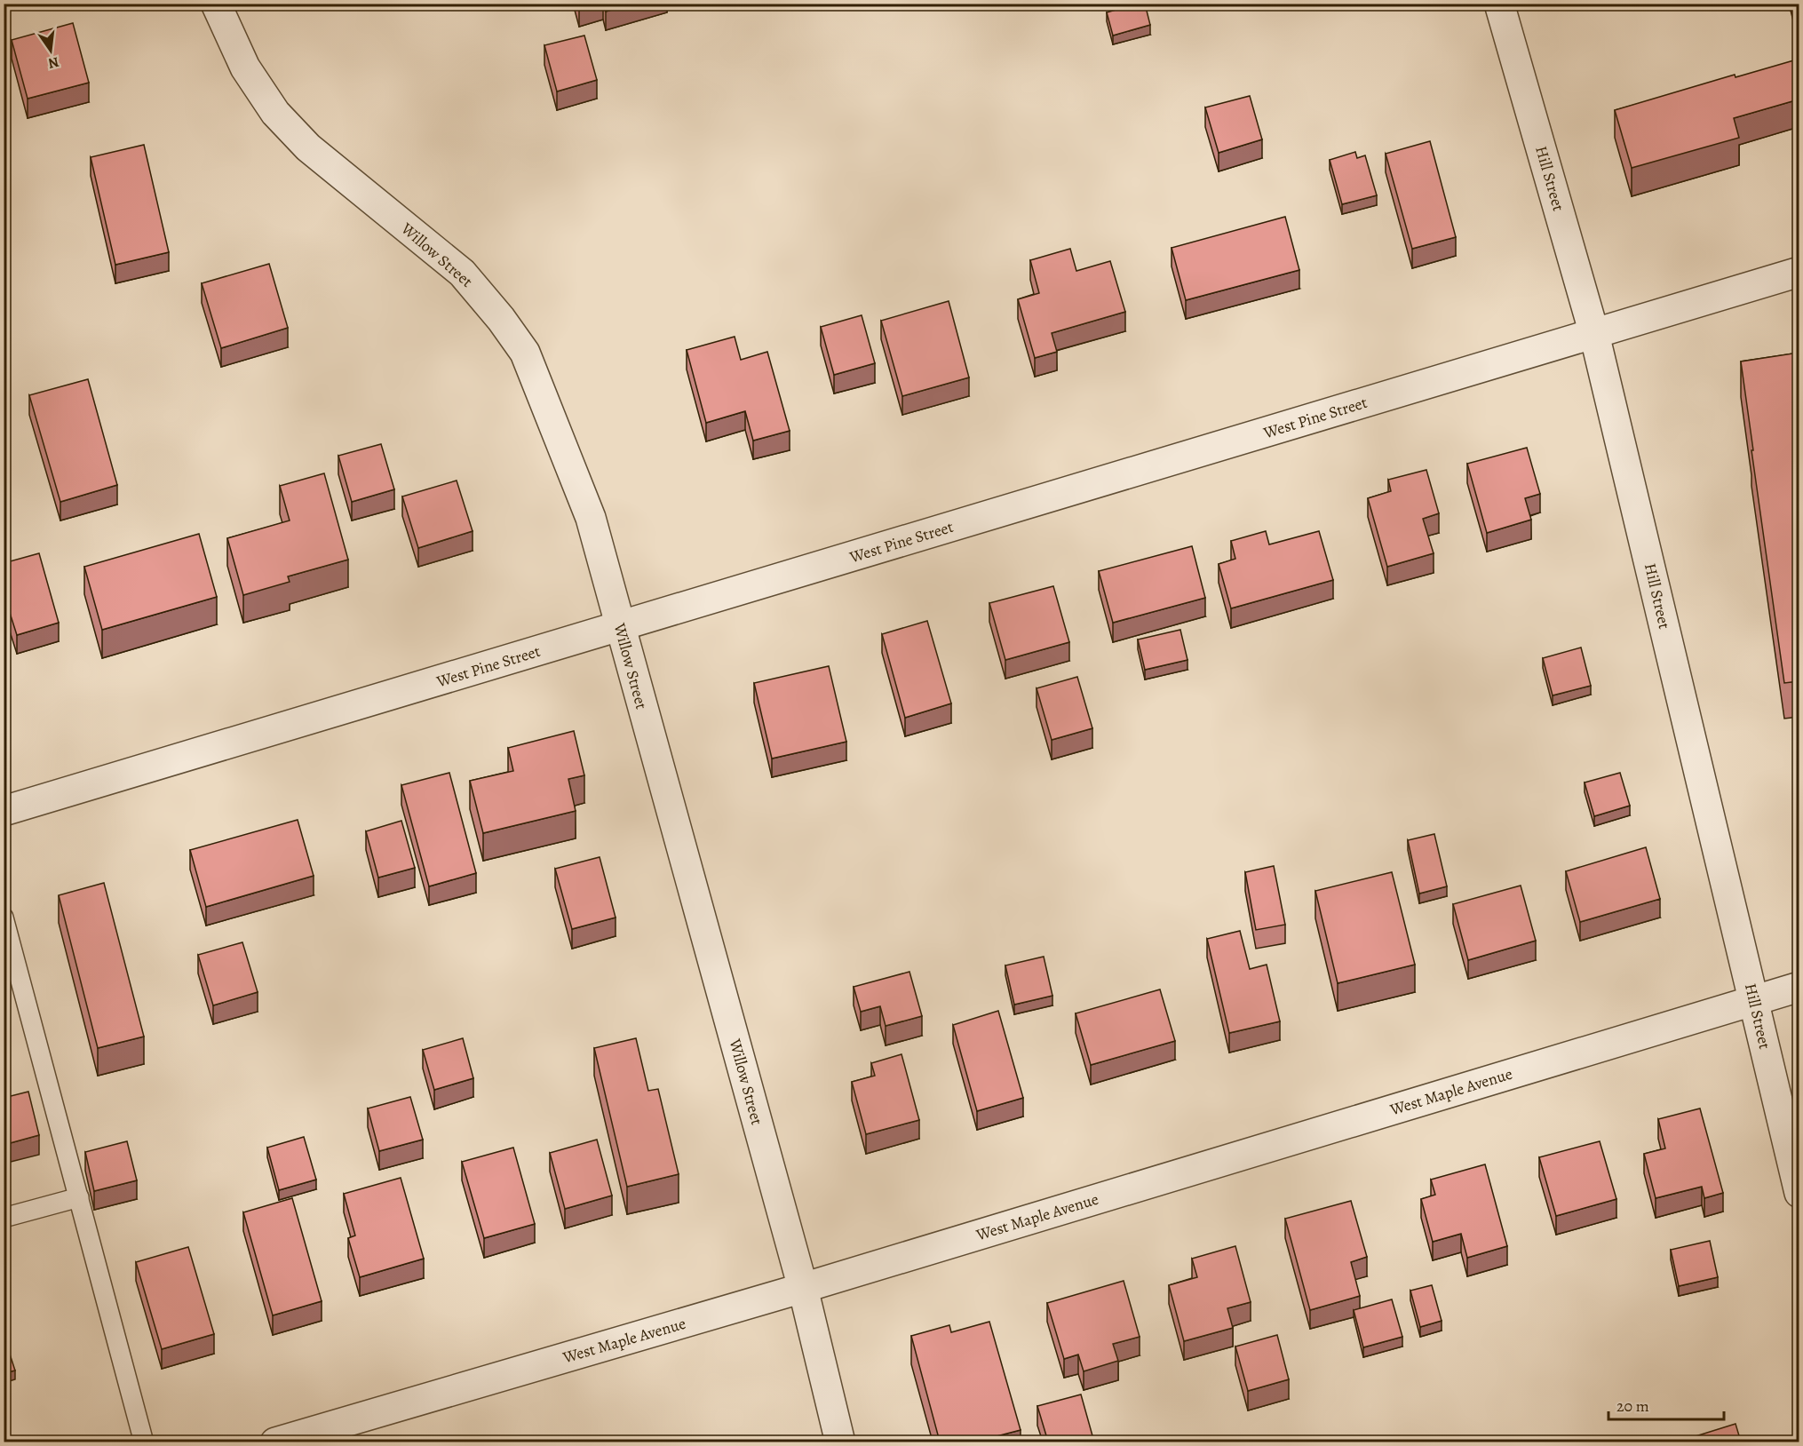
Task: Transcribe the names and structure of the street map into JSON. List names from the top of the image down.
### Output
{
  "streets": {
    "street": [
      "Hill Street",
      "Willow Street",
      "West Pine Street",
      "West Maple Avenue"
    ]
  },
  "crossings": [
    ["Hill Street", "West Pine Street"],
    ["Hill Street", "West Maple Avenue"],
    ["Willow Street", "West Pine Street"],
    ["Willow Street", "West Maple Avenue"]
  ],
  "scale_bar": "20 m",
  "north": "bottom"
}
